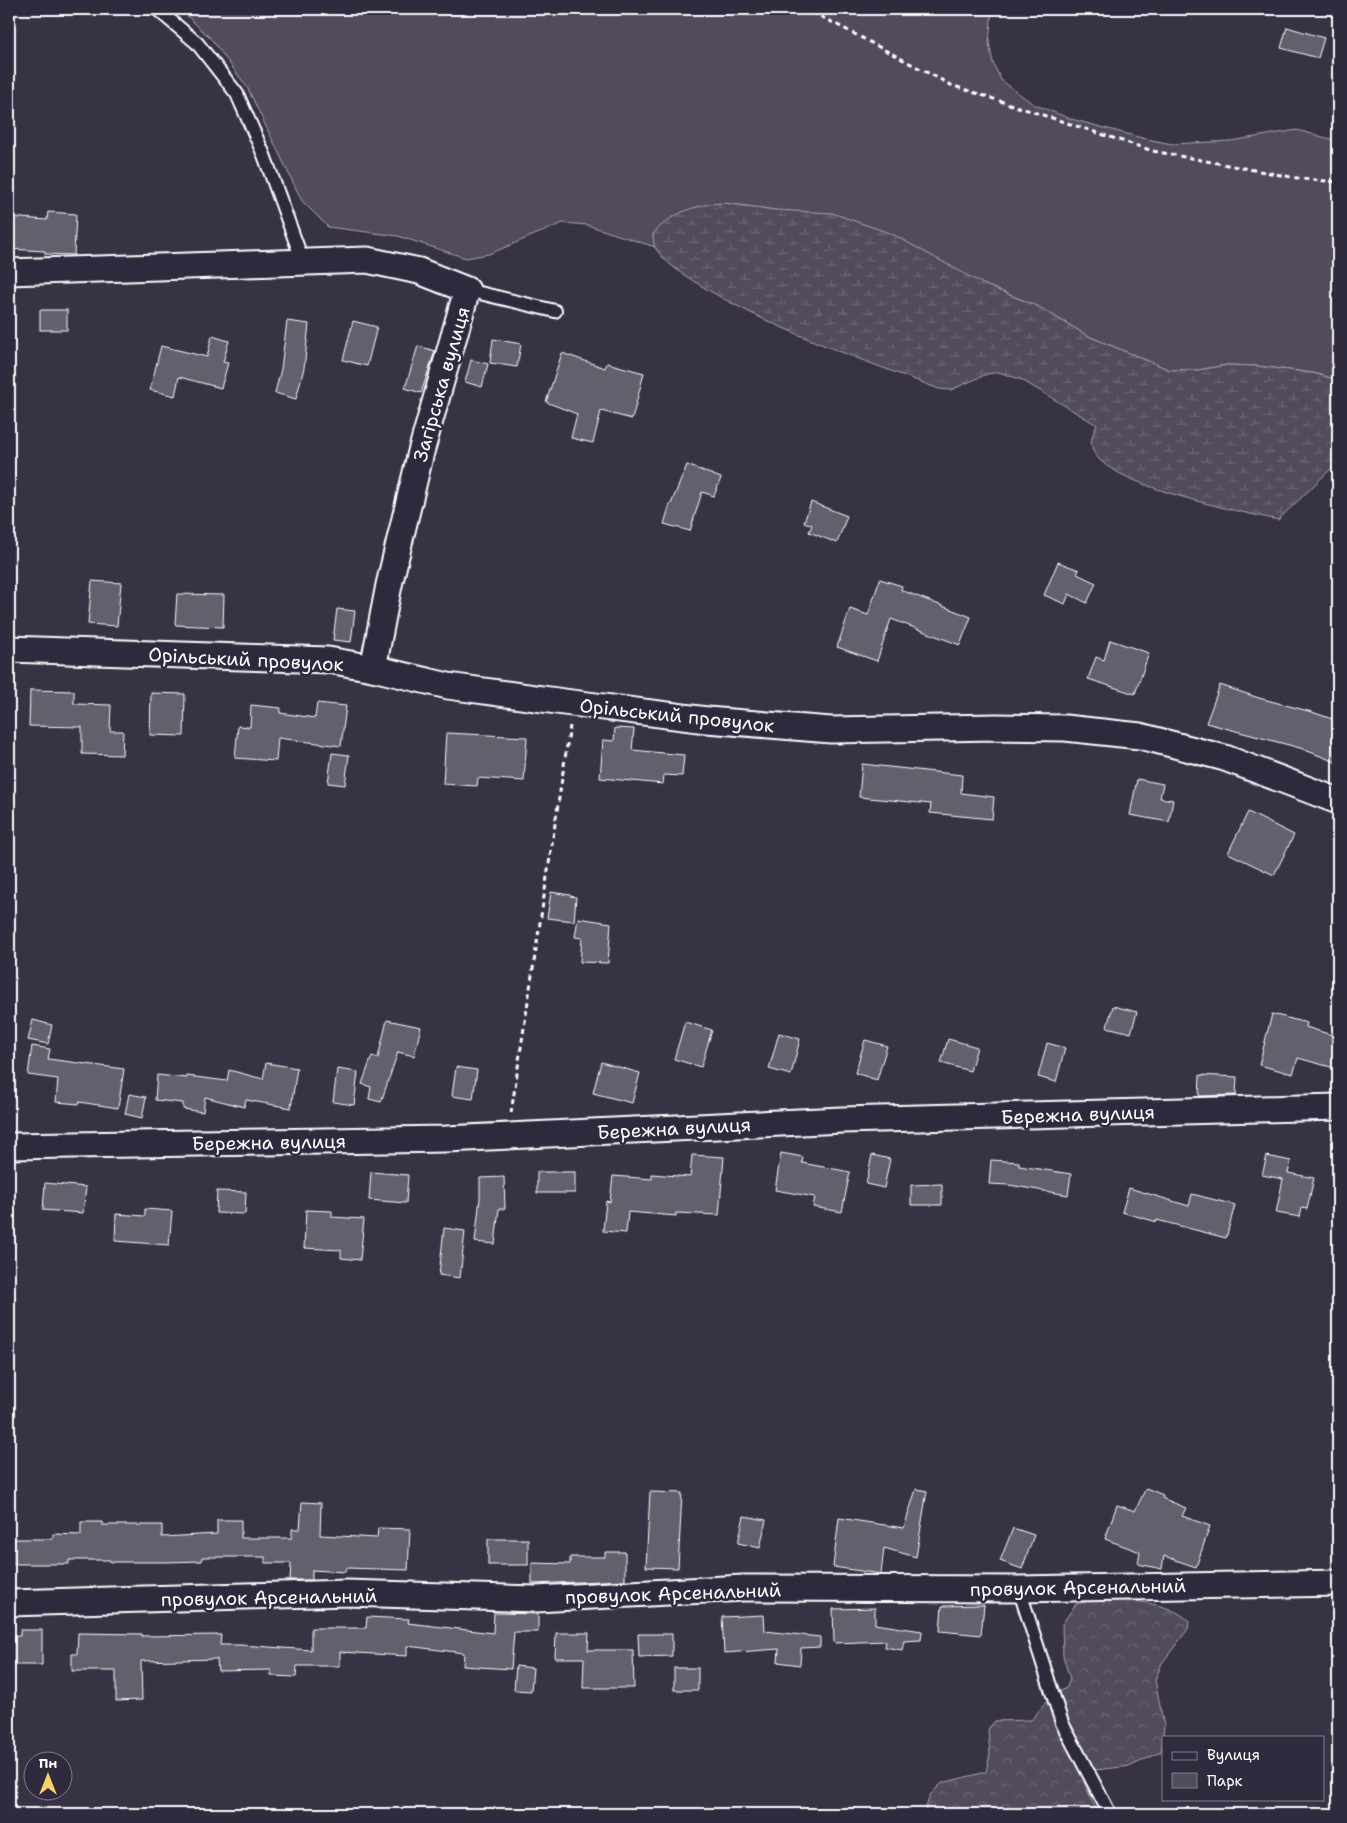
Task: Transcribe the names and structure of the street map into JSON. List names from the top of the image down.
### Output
{
  "streets": {
    "street": [
      "Загірська вулиця",
      "Орільський провулок",
      "Бережна вулиця",
      "провулок Арсенальний"
    ]
  },
  "crossings": [
    ["Загірська вулиця", "Орільський провулок"]
  ],
  "legend": ["Вулиця", "Парк"],
  "north": "top"
}
